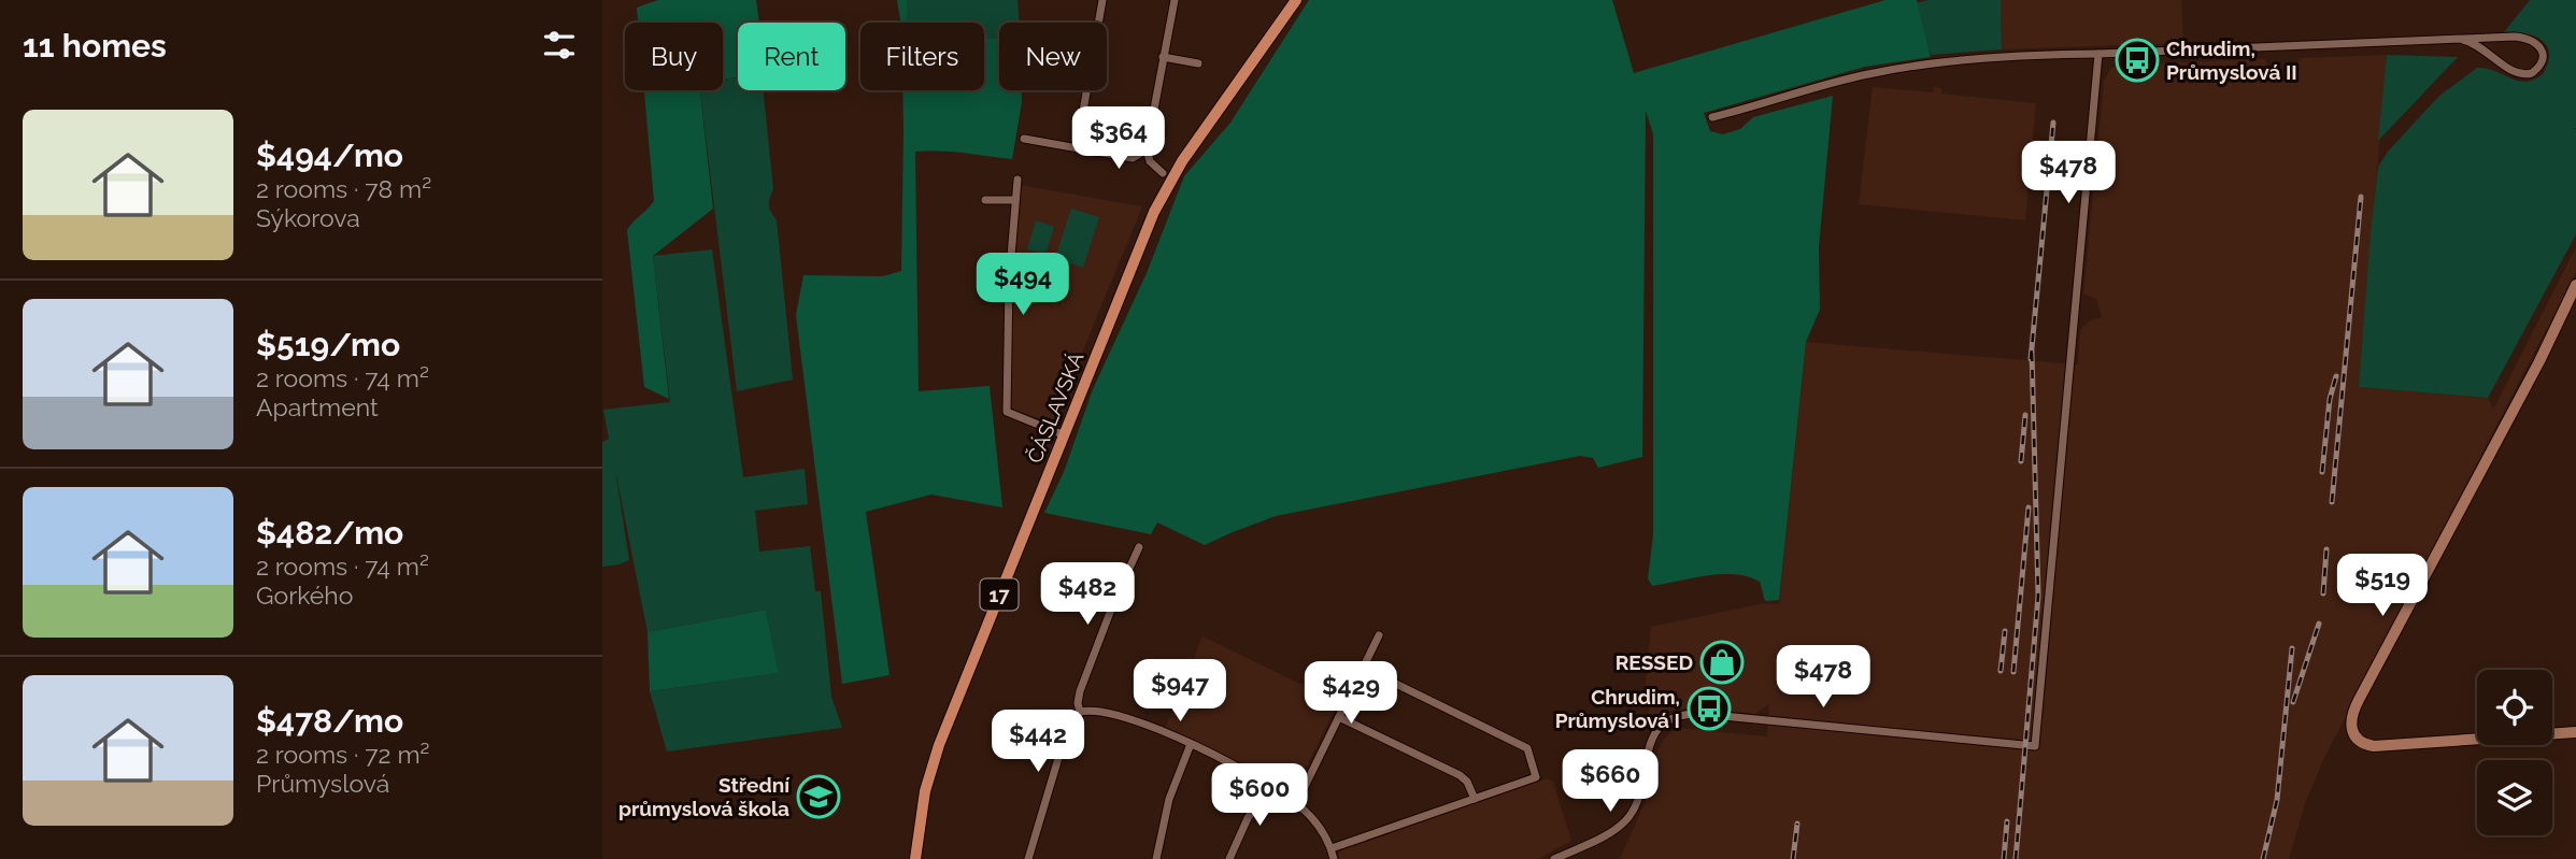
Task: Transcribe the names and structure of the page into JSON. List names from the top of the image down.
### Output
{
  "streets": {
    "main road": ["ČÁSLAVSKÁ", "17"]
  },
  "places": {
    "bus stop": ["Chrudim, Průmyslová II", "Chrudim, Průmyslová I"],
    "shop": ["RESSED"],
    "school or university": ["Střední průmyslová škola"]
  },
  "page": {
    "heading": "11 homes",
    "chip": [
      "Buy",
      "Rent",
      "Filters",
      "New"
    ],
    "list": [
      {
        "name": "$494/mo",
        "note": "2 rooms · 78 m² · Sýkorova"
      },
      {
        "name": "$519/mo",
        "note": "2 rooms · 74 m² · Apartment"
      },
      {
        "name": "$482/mo",
        "note": "2 rooms · 74 m² · Gorkého"
      },
      {
        "name": "$478/mo",
        "note": "2 rooms · 72 m² · Průmyslová"
      }
    ],
    "price": [
      "$364",
      "$478",
      "$494",
      "$519",
      "$482",
      "$478",
      "$947",
      "$429",
      "$442",
      "$660",
      "$600"
    ]
  }
}
